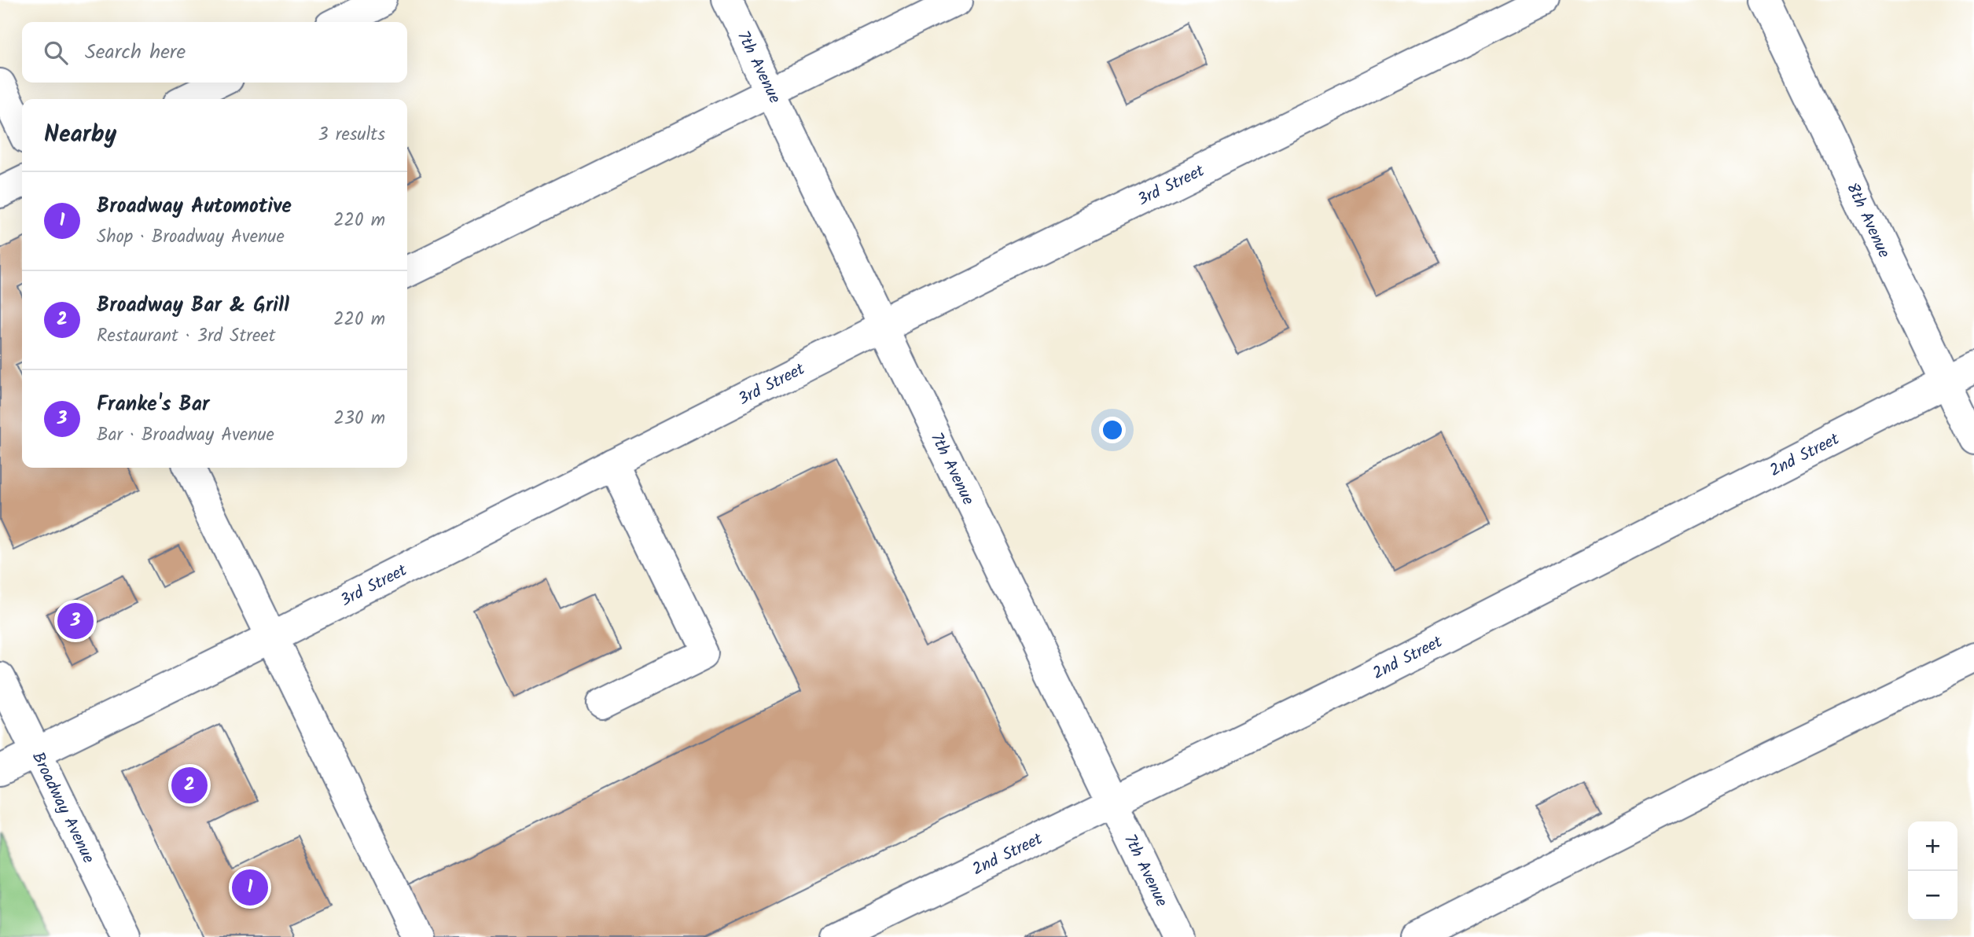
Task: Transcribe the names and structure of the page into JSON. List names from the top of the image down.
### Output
{
  "streets": {
    "street": [
      "7th Avenue",
      "3rd Street",
      "8th Avenue",
      "2nd Street",
      "Broadway Avenue"
    ]
  },
  "crossings": [
    ["7th Avenue", "3rd Street"],
    ["7th Avenue", "2nd Street"],
    ["3rd Street", "Broadway Avenue"],
    ["8th Avenue", "2nd Street"]
  ],
  "page": {
    "search": "Search here",
    "heading": ["Nearby", "3 results"],
    "list": [
      {
        "mark": "1",
        "name": "Broadway Automotive",
        "note": "Shop · Broadway Avenue",
        "value": "220 m"
      },
      {
        "mark": "2",
        "name": "Broadway Bar & Grill",
        "note": "Restaurant · 3rd Street",
        "value": "220 m"
      },
      {
        "mark": "3",
        "name": "Franke's Bar",
        "note": "Bar · Broadway Avenue",
        "value": "230 m"
      }
    ],
    "pins": ["3", "2", "1"],
    "map_buttons": ["+", "−"]
  }
}
